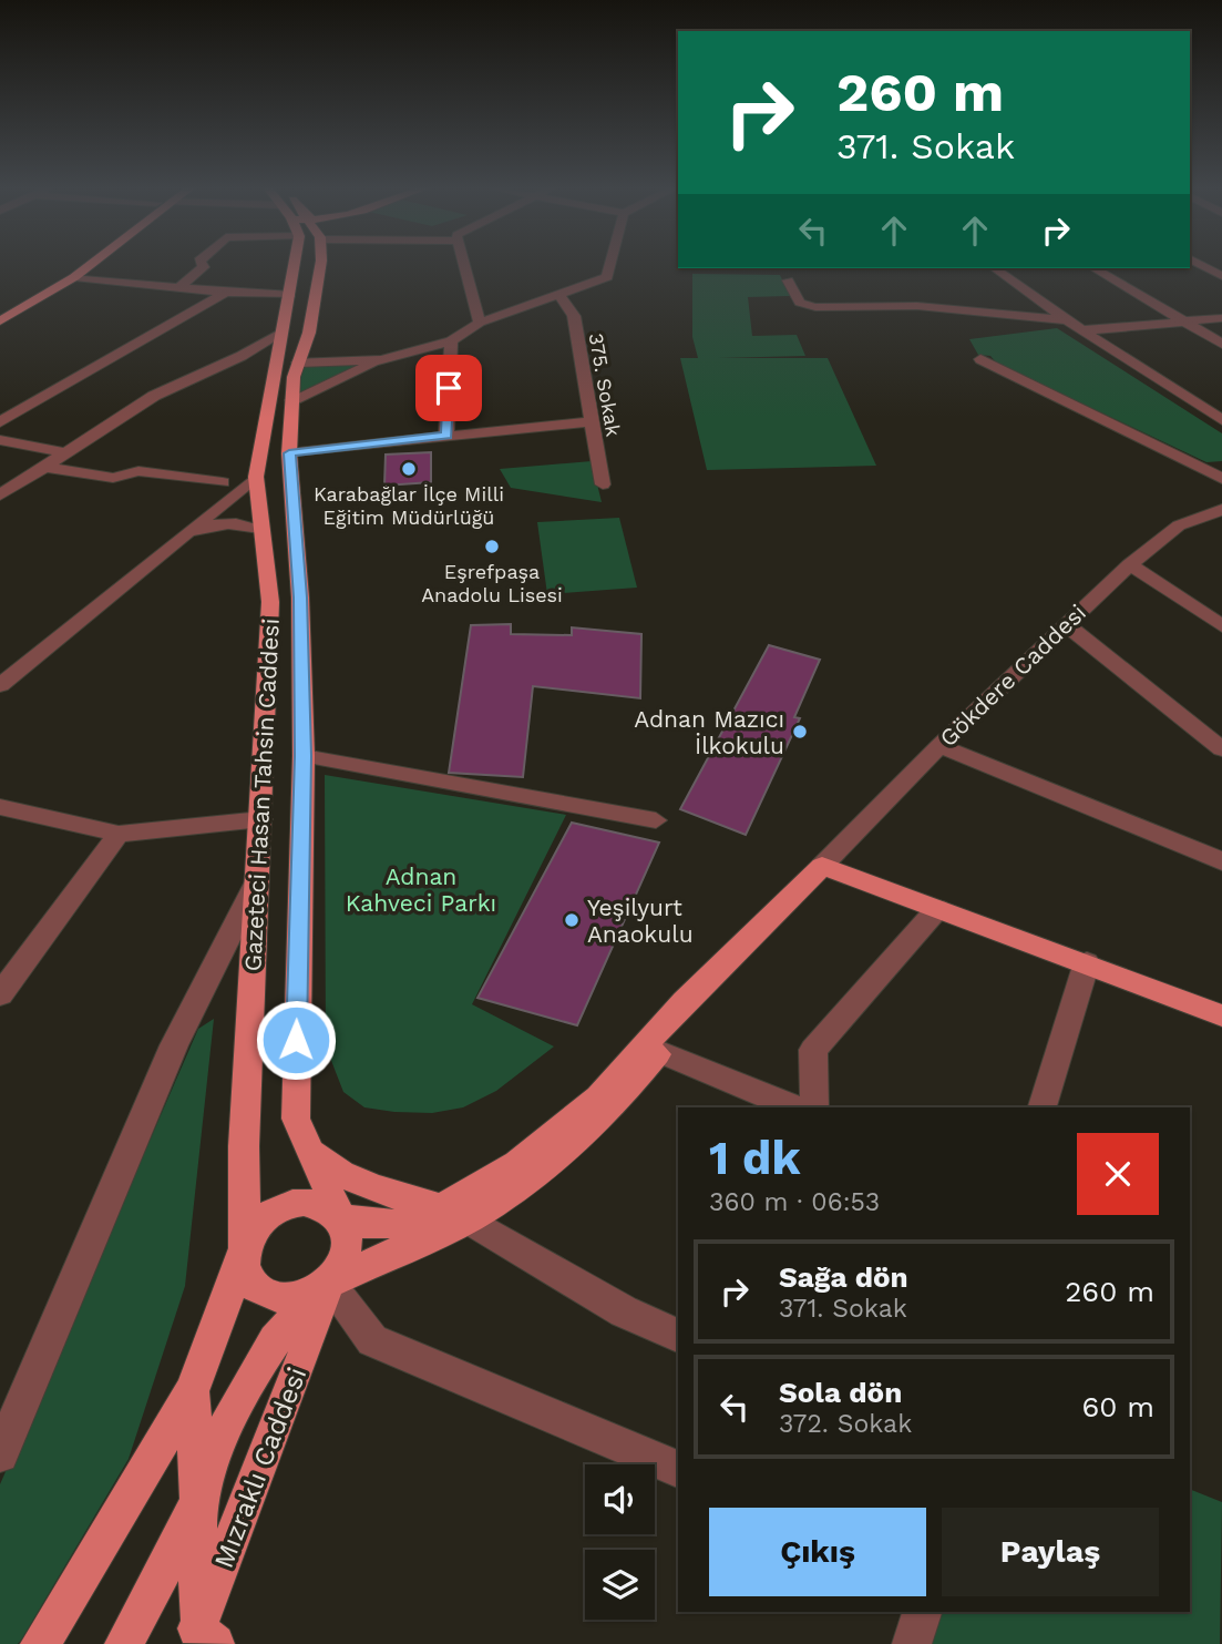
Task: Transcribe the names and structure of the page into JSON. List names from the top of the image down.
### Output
{
  "streets": {
    "main road": ["Gökdere Caddesi", "Gazeteci Hasan Tahsin Caddesi", "Mızraklı Caddesi"],
    "street": ["375. Sokak"]
  },
  "crossings": [
    ["Gökdere Caddesi", "Gazeteci Hasan Tahsin Caddesi"],
    ["Gökdere Caddesi", "Mızraklı Caddesi"],
    ["Gazeteci Hasan Tahsin Caddesi", "Mızraklı Caddesi"]
  ],
  "parks": ["Adnan Kahveci Parkı"],
  "places": [
    "Karabağlar İlçe Milli Eğitim Müdürlüğü",
    "Eşrefpaşa Anadolu Lisesi",
    "Adnan Mazıcı İlkokulu",
    "Yeşilyurt Anaokulu"
  ],
  "page": {
    "turn": ["260 m", "371. Sokak"],
    "heading": ["1 dk", "360 m · 06:53"],
    "list": [
      {
        "name": "Sağa dön",
        "note": "371. Sokak",
        "value": "260 m"
      },
      {
        "name": "Sola dön",
        "note": "372. Sokak",
        "value": "60 m"
      }
    ],
    "buttons": ["Çıkış", "Paylaş"]
  }
}
